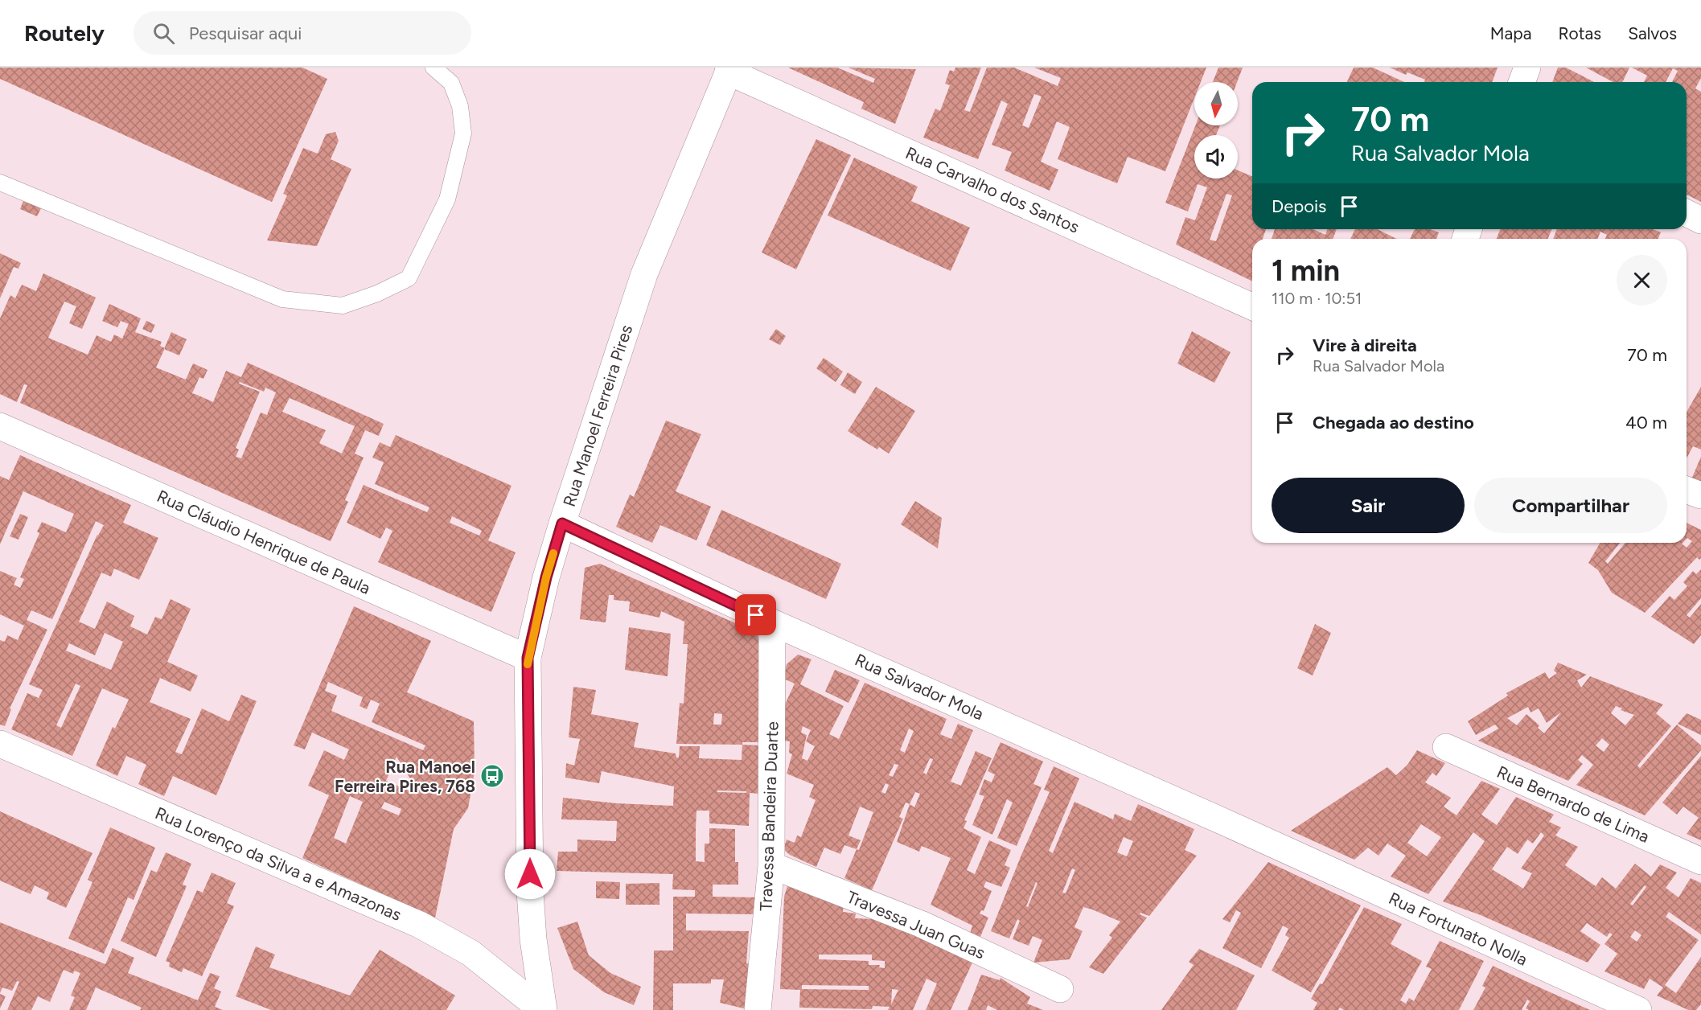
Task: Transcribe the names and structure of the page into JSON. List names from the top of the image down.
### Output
{
  "streets": {
    "street": [
      "Rua Carvalho dos Santos",
      "Rua Manoel Ferreira Pires",
      "Rua Cláudio Henrique de Paula",
      "Rua Salvador Mola",
      "Rua Bernardo de Lima",
      "Travessa Bandeira Duarte",
      "Rua Lorenço da Silva a e Amazonas",
      "Travessa Juan Guas",
      "Rua Fortunato Nolla"
    ]
  },
  "crossings": [
    ["Rua Carvalho dos Santos", "Rua Manoel Ferreira Pires"],
    ["Rua Manoel Ferreira Pires", "Rua Cláudio Henrique de Paula"],
    ["Rua Manoel Ferreira Pires", "Rua Salvador Mola"],
    ["Rua Manoel Ferreira Pires", "Rua Lorenço da Silva a e Amazonas"],
    ["Rua Salvador Mola", "Travessa Bandeira Duarte"],
    ["Rua Salvador Mola", "Rua Fortunato Nolla"],
    ["Travessa Bandeira Duarte", "Travessa Juan Guas"]
  ],
  "places": {
    "bus stop": ["Rua Manoel Ferreira Pires, 768"]
  },
  "north": "bottom",
  "page": {
    "header": "Routely",
    "search": "Pesquisar aqui",
    "nav": ["Mapa", "Rotas", "Salvos"],
    "turn": ["70 m", "Rua Salvador Mola"],
    "then": "Depois",
    "heading": ["1 min", "110 m · 10:51"],
    "list": [
      {
        "name": "Vire à direita",
        "note": "Rua Salvador Mola",
        "value": "70 m"
      },
      {
        "name": "Chegada ao destino",
        "value": "40 m"
      }
    ],
    "buttons": ["Sair", "Compartilhar"]
  }
}
